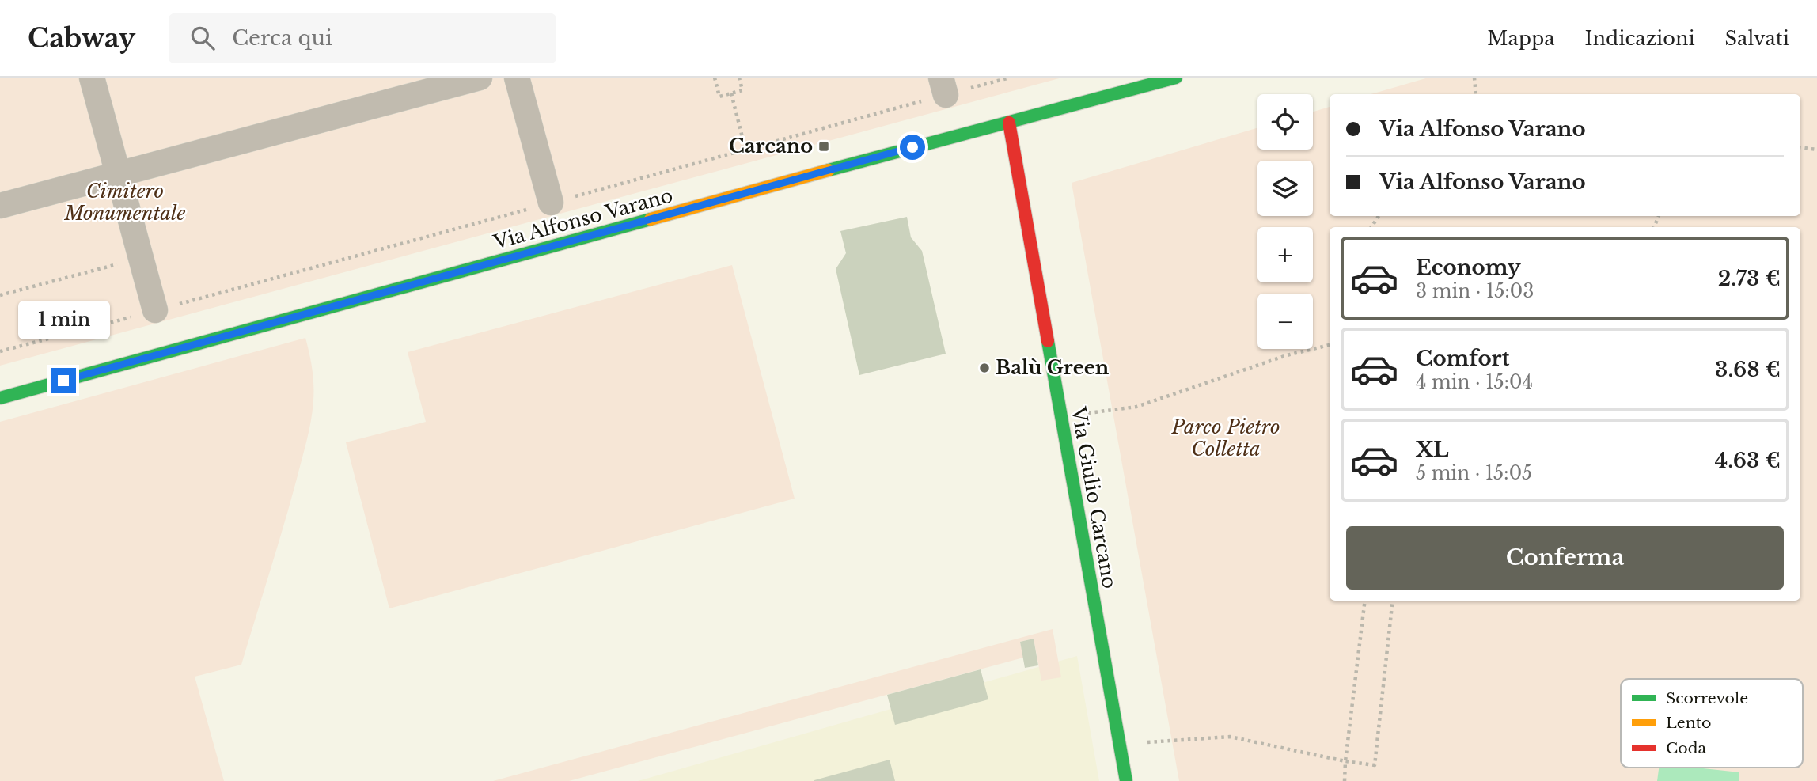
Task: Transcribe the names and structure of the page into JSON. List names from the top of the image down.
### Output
{
  "streets": {
    "street": ["Via Alfonso Varano", "Via Giulio Carcano"]
  },
  "crossings": [
    ["Via Alfonso Varano", "Via Giulio Carcano"]
  ],
  "parks": ["Cimitero Monumentale", "Parco Pietro Colletta"],
  "places": {
    "transit": ["Carcano"],
    "other": ["Balù Green"]
  },
  "legend": ["Scorrevole", "Lento", "Coda"],
  "page": {
    "header": "Cabway",
    "search": "Cerca qui",
    "nav": ["Mappa", "Indicazioni", "Salvati"],
    "map_buttons": ["+", "−"],
    "banner": ["Via Alfonso Varano", "Via Alfonso Varano"],
    "list": [
      {
        "name": "Economy",
        "note": "3 min · 15:03",
        "value": "2.73 €"
      },
      {
        "name": "Comfort",
        "note": "4 min · 15:04",
        "value": "3.68 €"
      },
      {
        "name": "XL",
        "note": "5 min · 15:05",
        "value": "4.63 €"
      }
    ],
    "bubble": "1 min",
    "buttons": "Conferma"
  }
}
